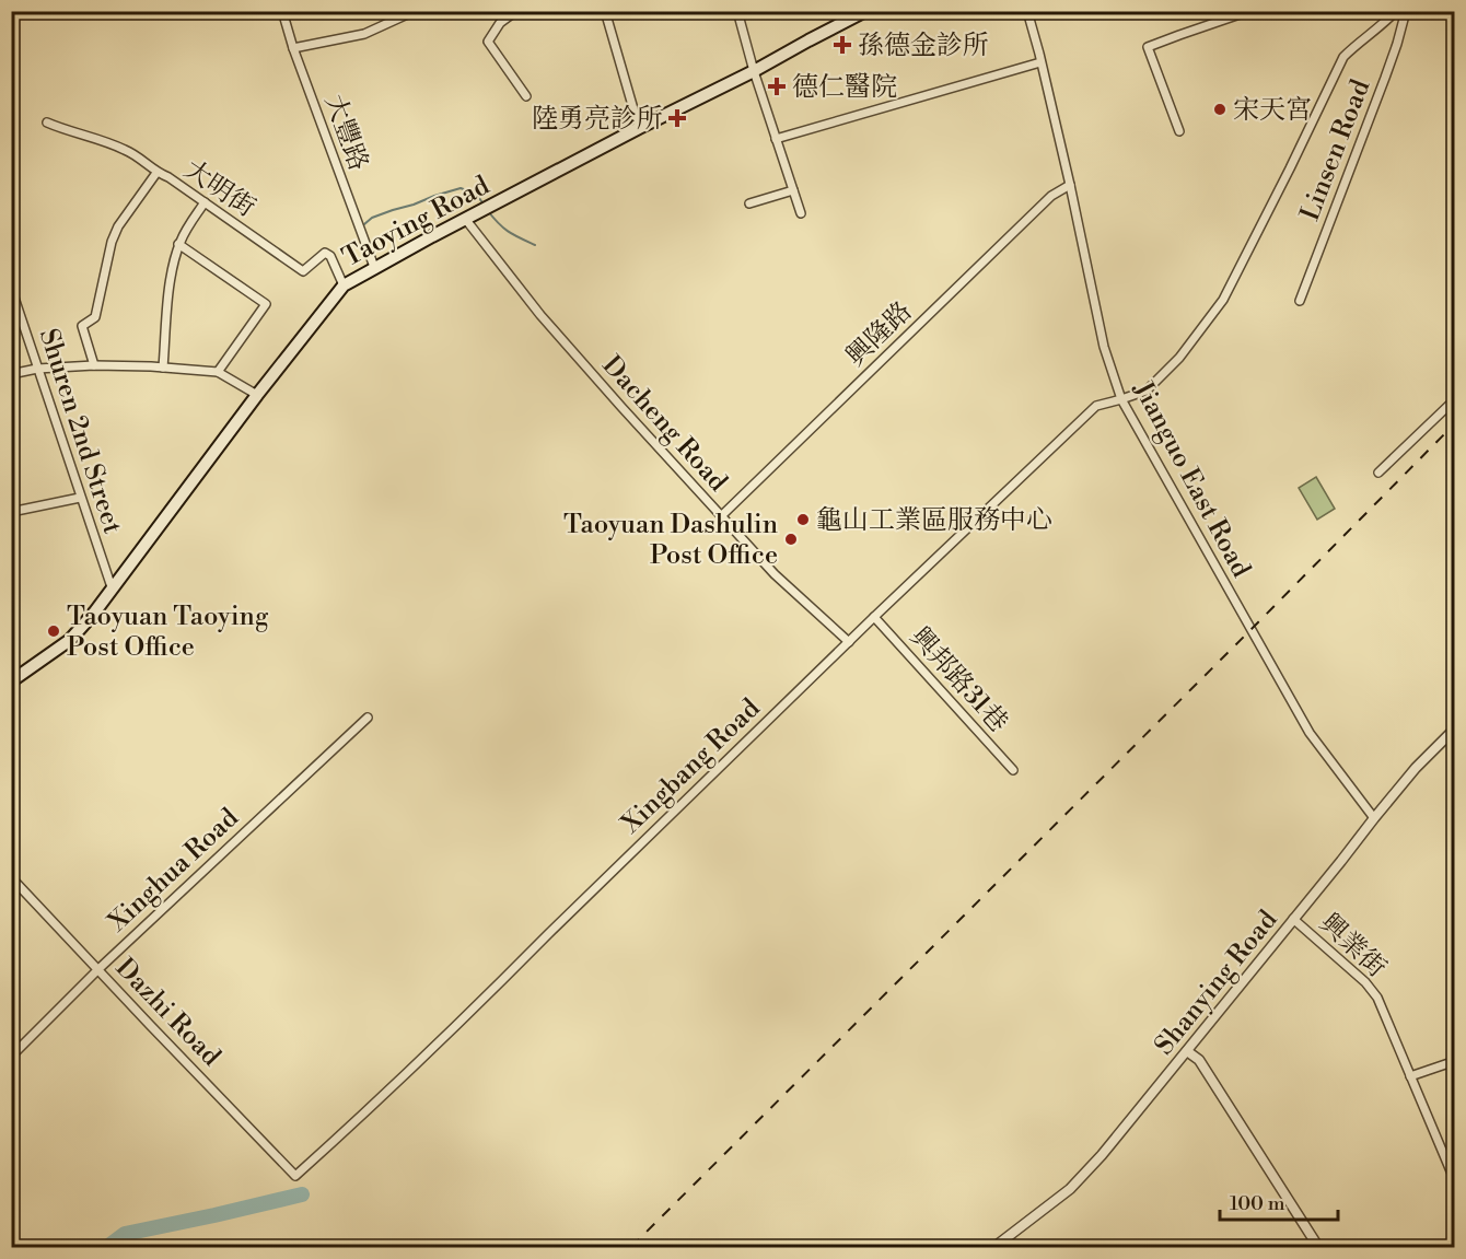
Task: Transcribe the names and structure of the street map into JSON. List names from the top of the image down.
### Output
{
  "streets": {
    "main road": ["Taoying Road"],
    "street": [
      "大豐路",
      "Linsen Road",
      "大明街",
      "興隆路",
      "Dacheng Road",
      "Shuren 2nd Street",
      "Jianguo East Road",
      "興邦路31巷",
      "Xingbang Road",
      "Xinghua Road",
      "興業街",
      "Shanying Road",
      "Dazhi Road"
    ]
  },
  "crossings": [
    ["大豐路", "Taoying Road"],
    ["大明街", "Taoying Road"],
    ["Taoying Road", "Dacheng Road"],
    ["Taoying Road", "Shuren 2nd Street"],
    ["興隆路", "Dacheng Road"],
    ["興隆路", "Jianguo East Road"],
    ["Dacheng Road", "Xingbang Road"],
    ["Jianguo East Road", "Xingbang Road"],
    ["Jianguo East Road", "Shanying Road"],
    ["興邦路31巷", "Xingbang Road"],
    ["Xingbang Road", "Dazhi Road"],
    ["Xinghua Road", "Dazhi Road"],
    ["興業街", "Shanying Road"]
  ],
  "places": {
    "health": ["孫德金診所", "德仁醫院", "陸勇亮診所"],
    "other": [
      "宋天宮",
      "龜山工業區服務中心",
      "Taoyuan Dashulin Post Office",
      "Taoyuan Taoying Post Office"
    ]
  },
  "scale_bar": "100 m"
}
